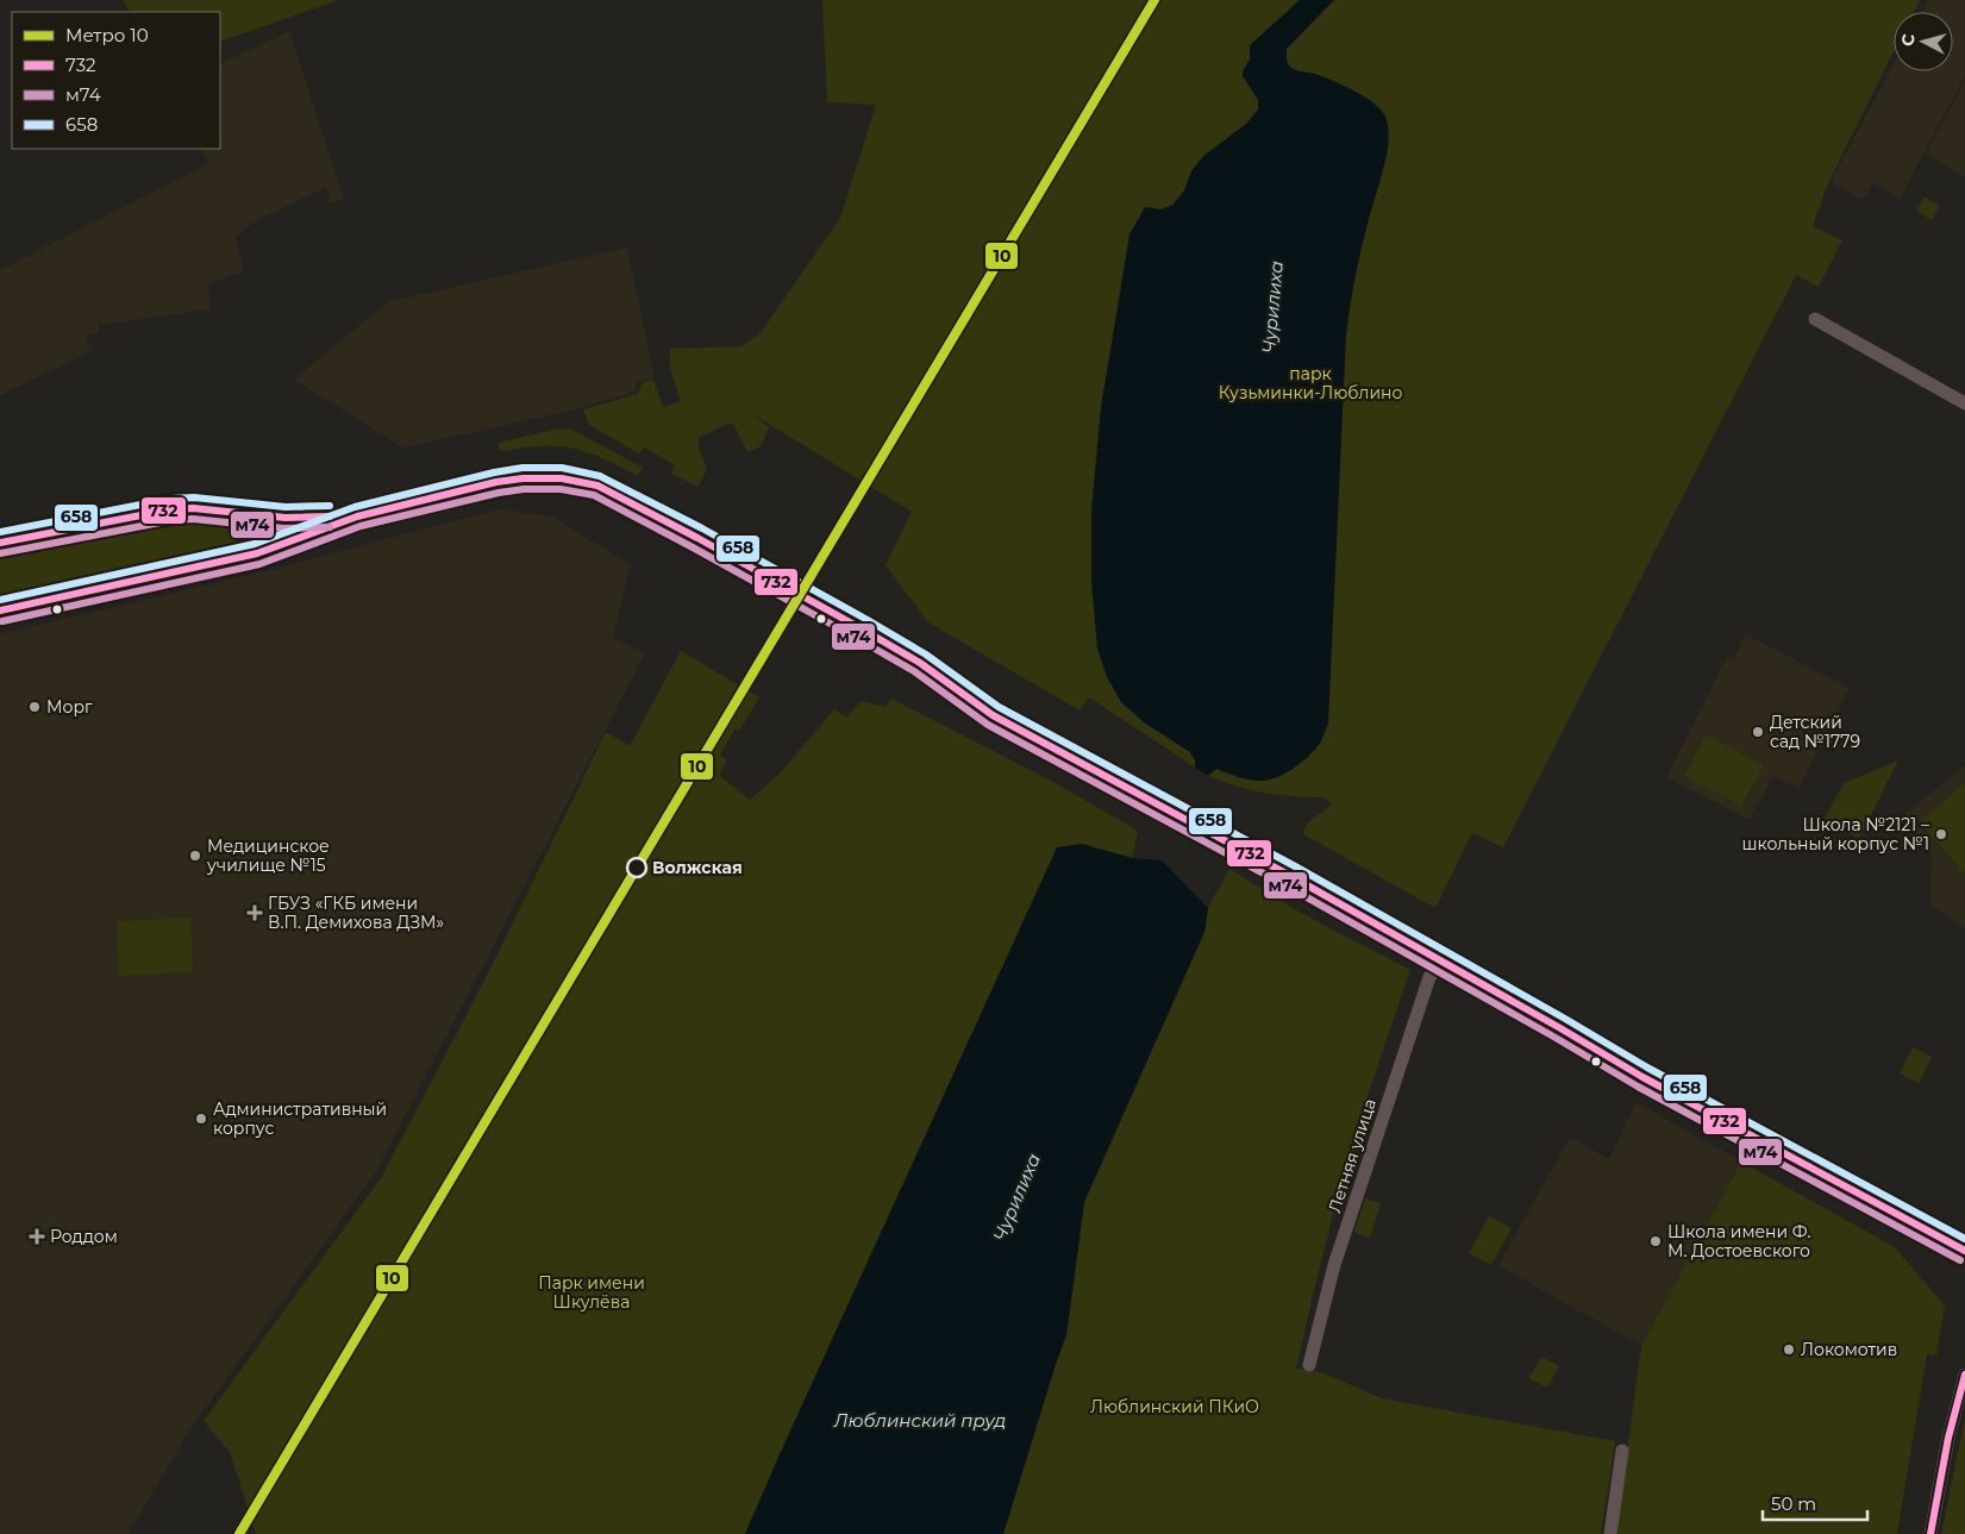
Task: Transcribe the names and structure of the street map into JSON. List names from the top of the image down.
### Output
{
  "streets": {
    "street": ["Летняя улица"]
  },
  "water": ["Чурилиха", "Люблинский пруд"],
  "parks": ["парк Кузьминки-Люблино", "Парк имени Шкулёва", "Люблинский ПКиО"],
  "places": {
    "other": [
      "Морг",
      "Детский сад №1779",
      "Школа №2121 – школьный корпус №1",
      "Медицинское училище №15",
      "Волжская",
      "Административный корпус",
      "Школа имени Ф. М. Достоевского",
      "Локомотив"
    ],
    "health": ["ГБУЗ «ГКБ имени В.П. Демихова ДЗМ»", "Роддом"]
  },
  "lines": [
    "metro line 10",
    "transit line 658",
    "transit line 732",
    "transit line м74"
  ],
  "legend": [
    "Метро 10",
    "732",
    "м74",
    "658"
  ],
  "scale_bar": "50 m",
  "north": "left"
}
